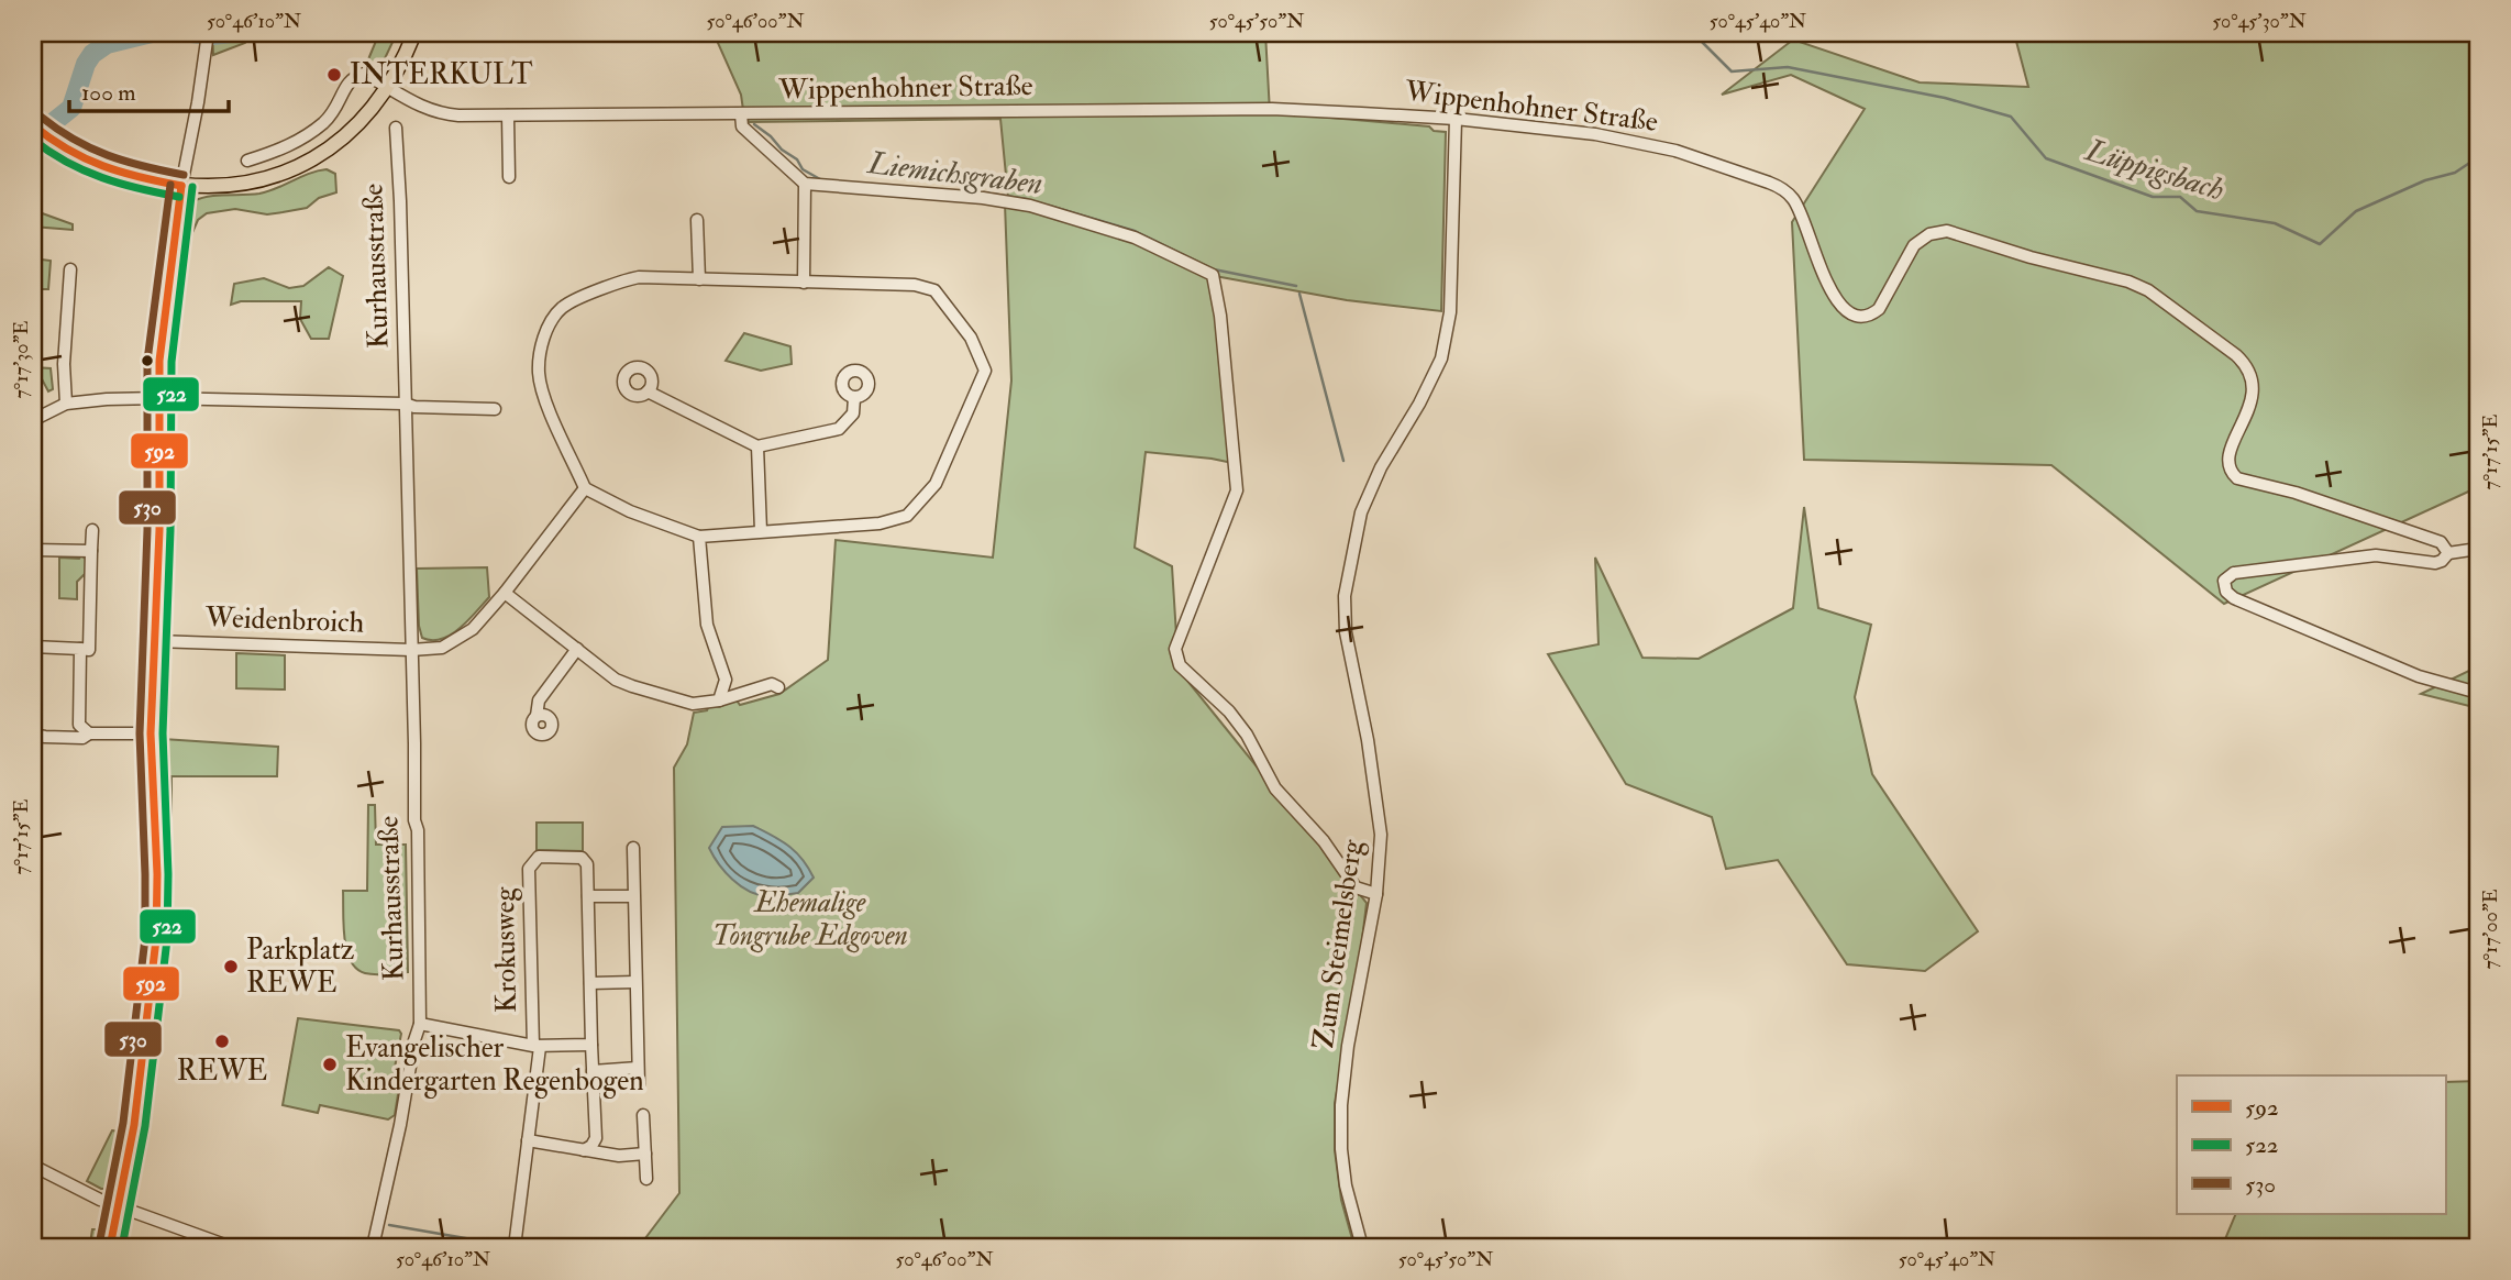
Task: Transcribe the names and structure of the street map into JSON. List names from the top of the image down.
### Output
{
  "streets": {
    "street": [
      "Wippenhohner Straße",
      "Kurhausstraße",
      "Weidenbroich",
      "Zum Steimelsberg",
      "Krokusweg"
    ]
  },
  "crossings": [
    ["Wippenhohner Straße", "Zum Steimelsberg"],
    ["Kurhausstraße", "Weidenbroich"]
  ],
  "water": ["Lüppigsbach", "Liemichsgraben"],
  "parks": ["Ehemalige Tongrube Edgoven"],
  "places": [
    "INTERKULT",
    "Parkplatz REWE",
    "REWE",
    "Evangelischer Kindergarten Regenbogen"
  ],
  "lines": ["transit line 530", "transit line 592", "transit line 522"],
  "legend": ["592", "522", "530"],
  "scale_bar": "100 m",
  "coordinates": [
    "50°46'10\"N",
    "50°46'00\"N",
    "50°45'50\"N",
    "50°45'40\"N",
    "50°45'30\"N",
    "7°17'30\"E",
    "7°17'15\"E",
    "7°17'00\"E"
  ]
}
